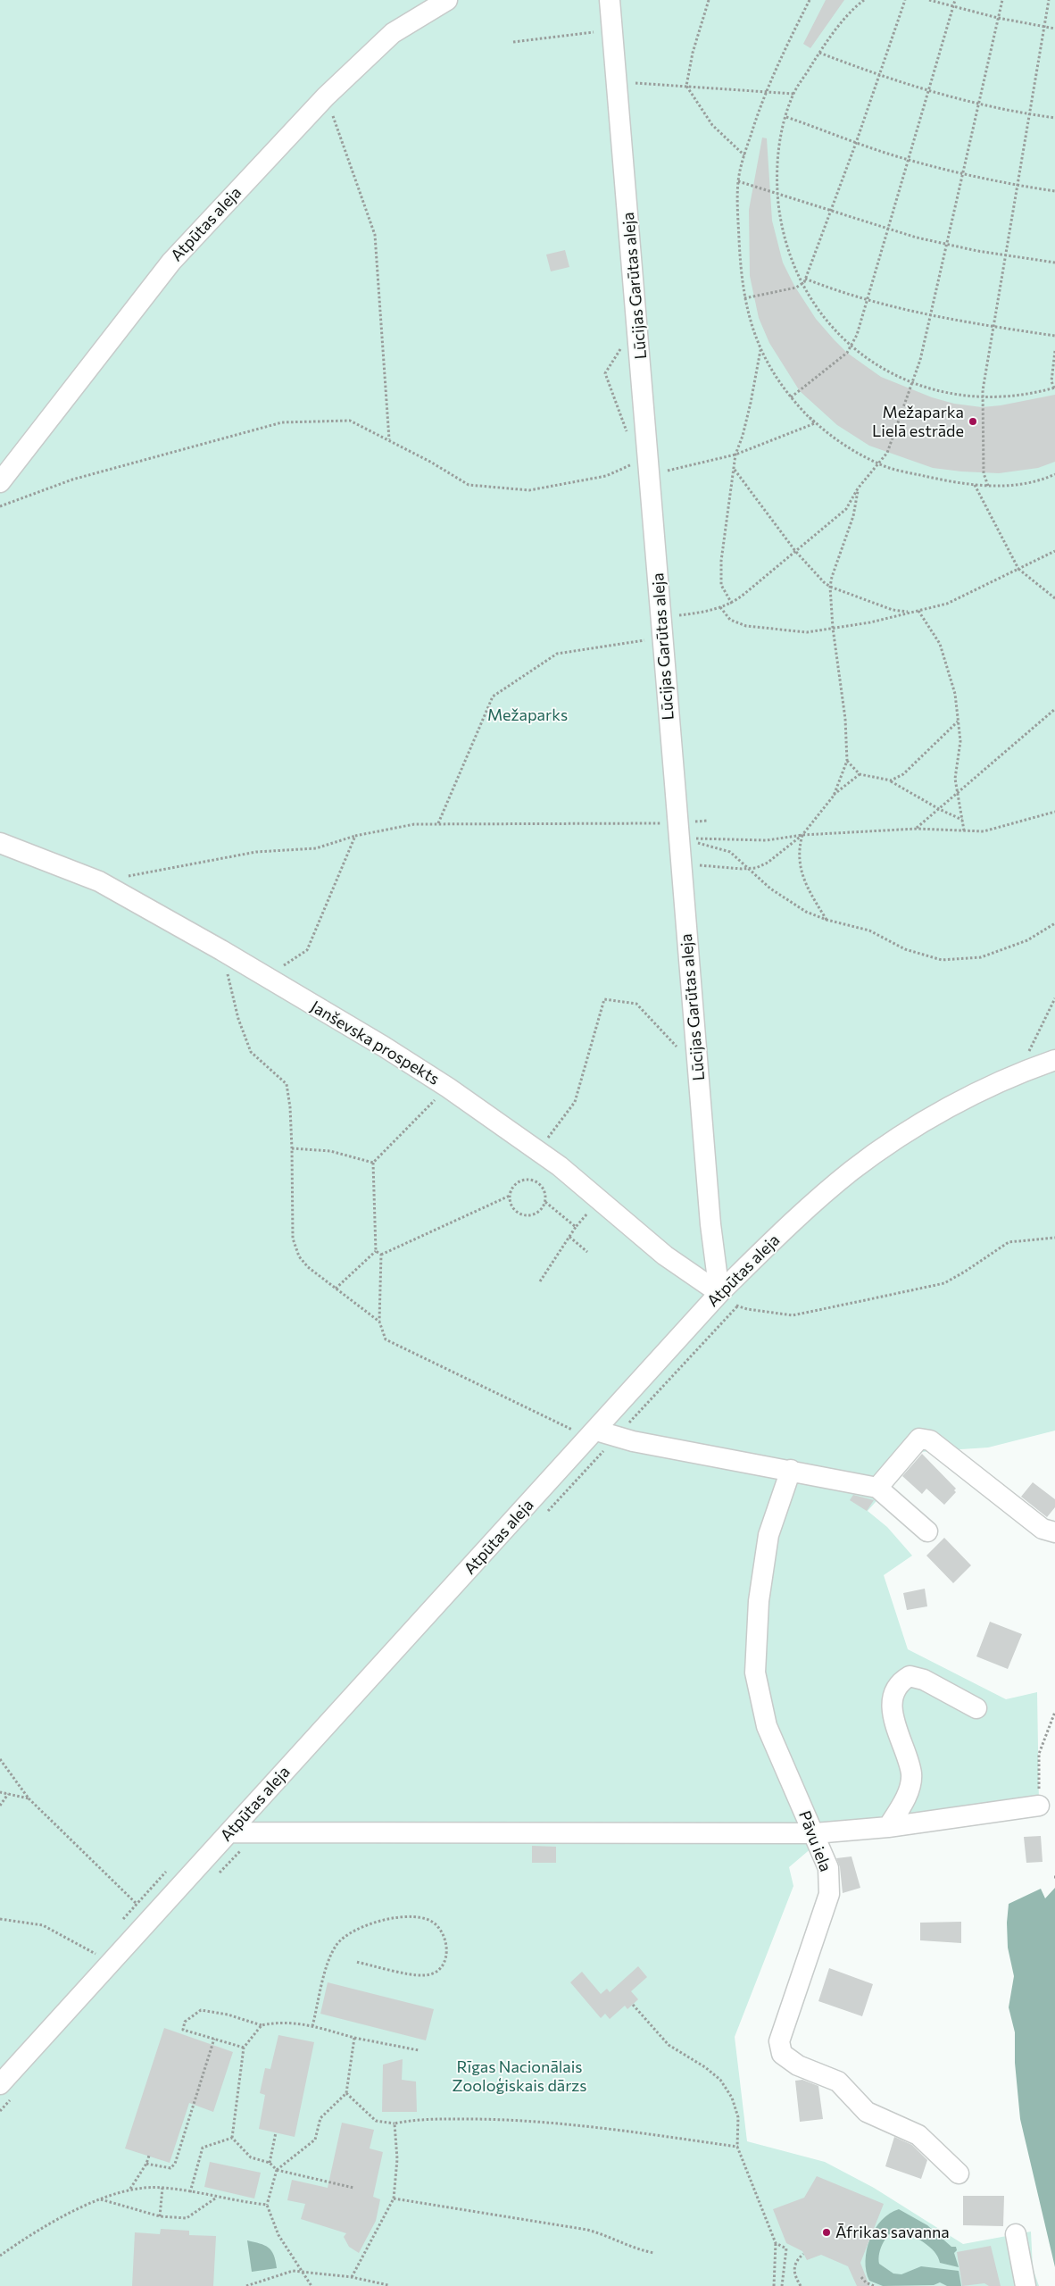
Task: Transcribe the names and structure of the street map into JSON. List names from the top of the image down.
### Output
{
  "streets": {
    "street": [
      "Atpūtas aleja",
      "Lūcijas Garūtas aleja",
      "Janševska prospekts",
      "Pāvu iela"
    ]
  },
  "crossings": [
    ["Atpūtas aleja", "Lūcijas Garūtas aleja"],
    ["Atpūtas aleja", "Janševska prospekts"],
    ["Lūcijas Garūtas aleja", "Janševska prospekts"]
  ],
  "parks": ["Mežaparks", "Rīgas Nacionālais Zooloģiskais dārzs"],
  "places": ["Mežaparka Lielā estrāde", "Āfrikas savanna"]
}
